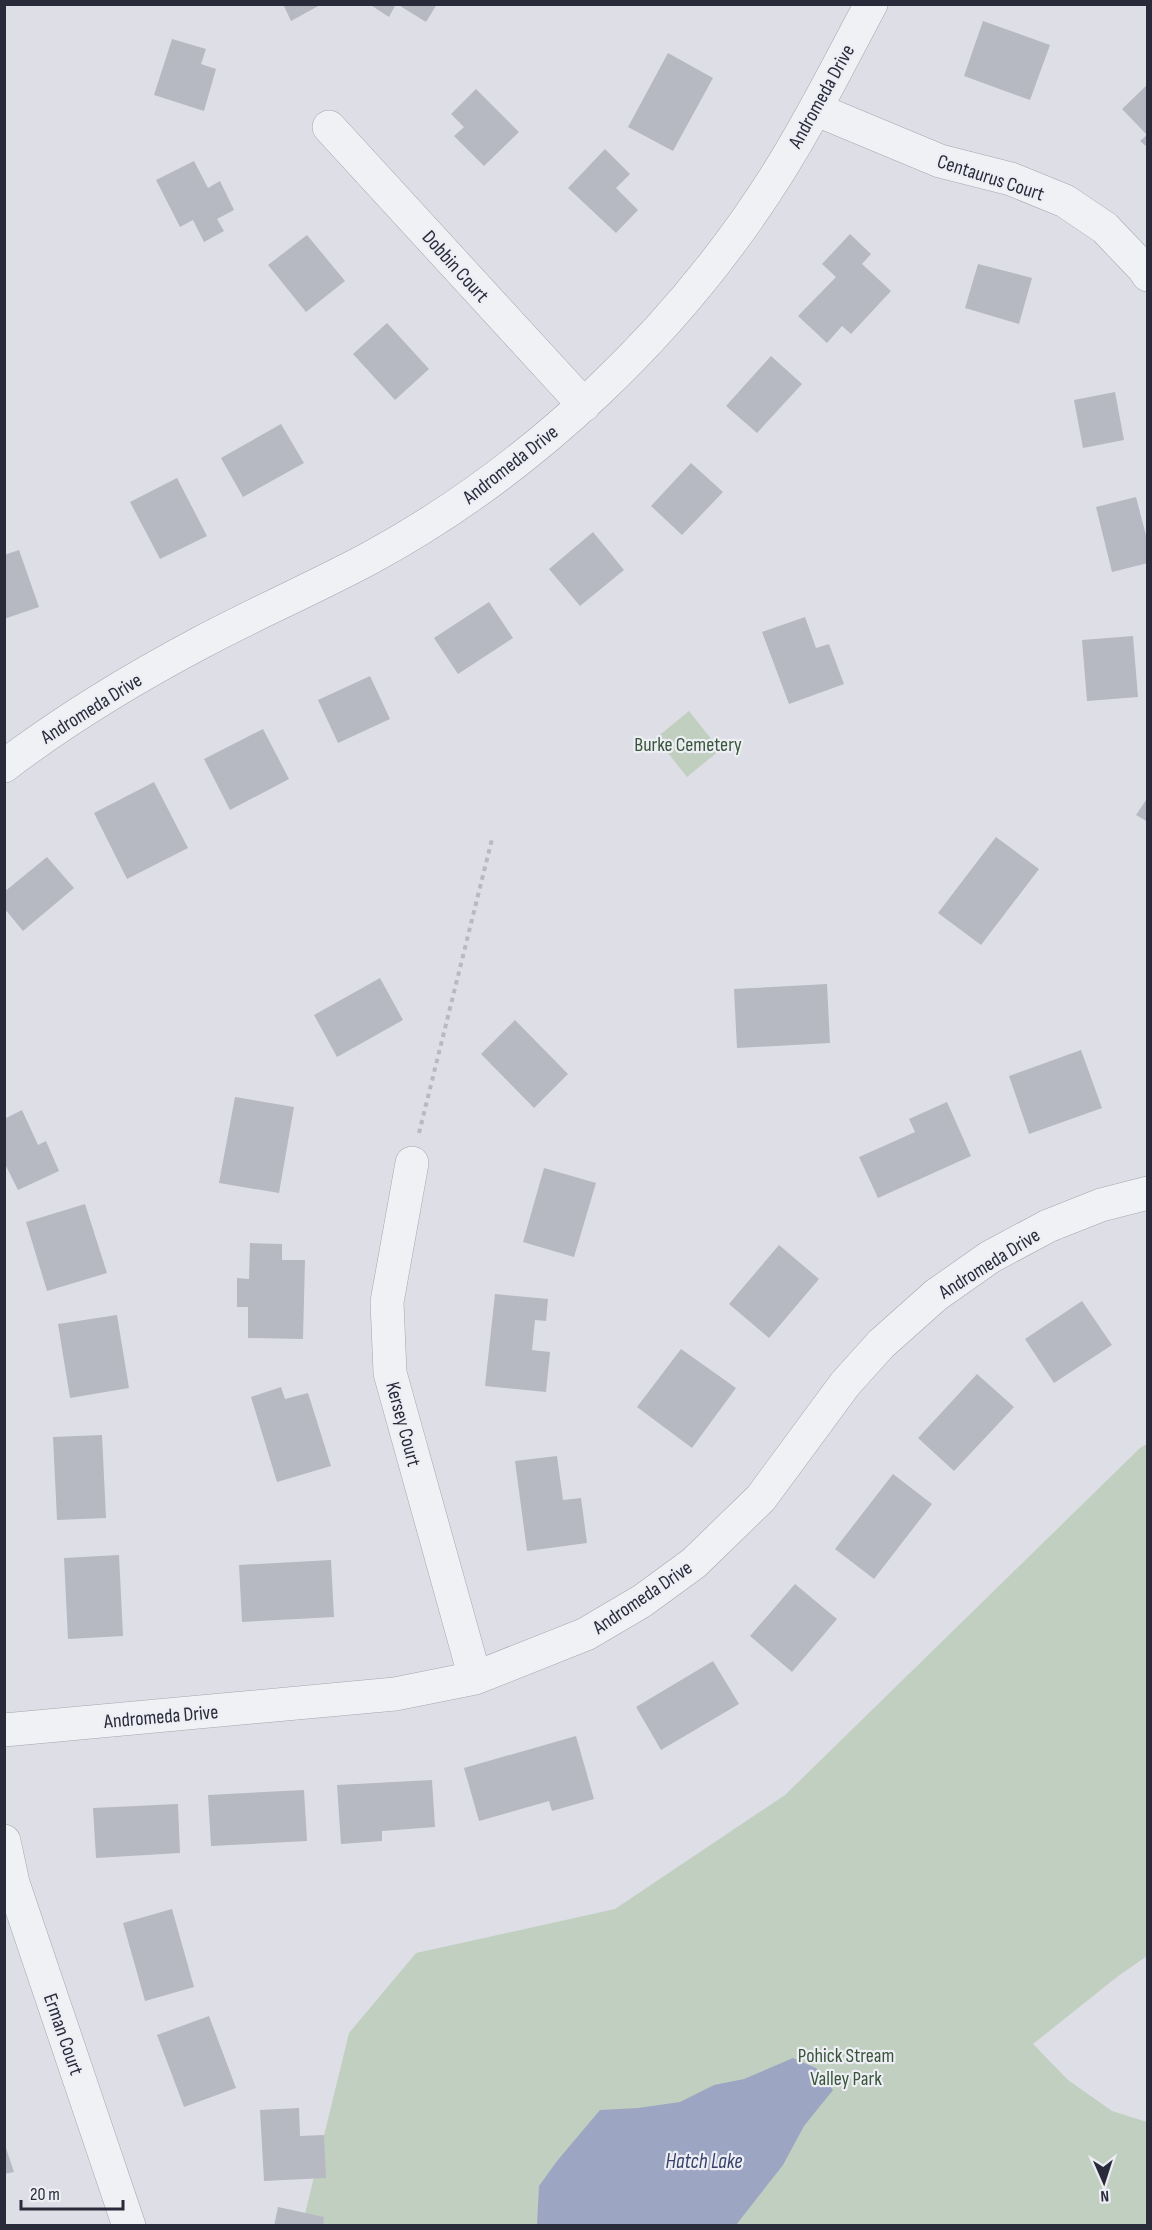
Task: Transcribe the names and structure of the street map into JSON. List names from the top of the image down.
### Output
{
  "streets": {
    "street": [
      "Andromeda Drive",
      "Centaurus Court",
      "Dobbin Court",
      "Kersey Court",
      "Erman Court"
    ]
  },
  "crossings": [
    ["Andromeda Drive", "Centaurus Court"],
    ["Andromeda Drive", "Dobbin Court"],
    ["Andromeda Drive", "Kersey Court"]
  ],
  "water": ["Hatch Lake"],
  "parks": ["Burke Cemetery", "Pohick Stream Valley Park"],
  "scale_bar": "20 m",
  "north": "bottom"
}
